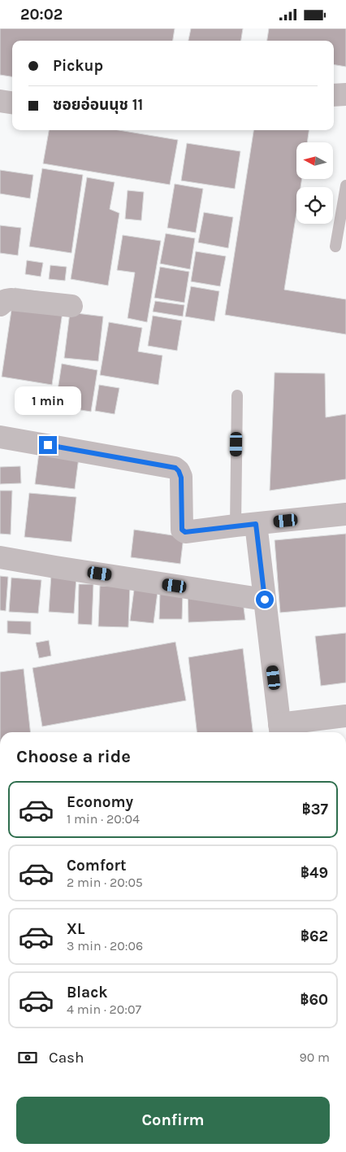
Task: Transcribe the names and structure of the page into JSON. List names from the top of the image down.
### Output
{
  "north": "left",
  "page": {
    "status": "20:02",
    "banner": ["Pickup", "ซอยอ่อนนุช 11"],
    "bubble": "1 min",
    "heading": "Choose a ride",
    "list": [
      {
        "name": "Economy",
        "note": "1 min · 20:04",
        "value": "฿37"
      },
      {
        "name": "Comfort",
        "note": "2 min · 20:05",
        "value": "฿49"
      },
      {
        "name": "XL",
        "note": "3 min · 20:06",
        "value": "฿62"
      },
      {
        "name": "Black",
        "note": "4 min · 20:07",
        "value": "฿60"
      }
    ],
    "pay": ["Cash", "90 m"],
    "buttons": "Confirm"
  }
}
